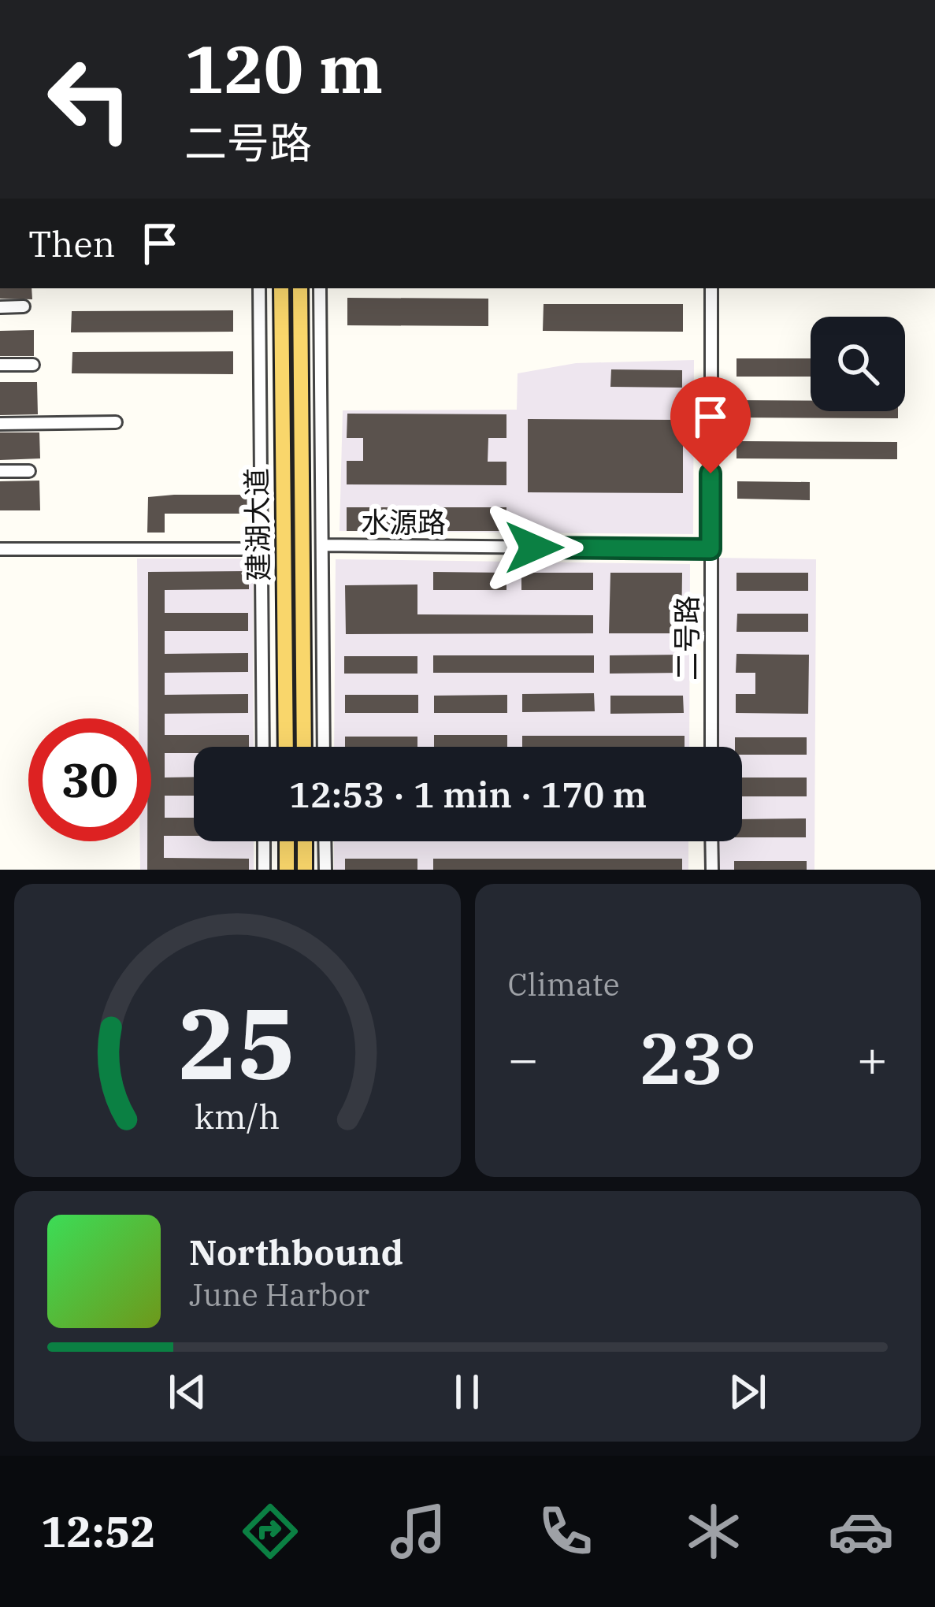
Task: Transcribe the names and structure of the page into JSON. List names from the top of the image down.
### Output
{
  "streets": {
    "main road": ["建湖大道"],
    "street": ["水源路", "二号路"]
  },
  "crossings": [
    ["水源路", "二号路"]
  ],
  "page": {
    "turn": ["120 m", "二号路"],
    "then": "Then",
    "limit": "30",
    "trip": "12:53 · 1 min · 170 m",
    "tile": "Climate",
    "heat": ["−", "23°", "+"],
    "song": ["Northbound", "June Harbor"],
    "tabs": "12:52",
    "gauge": ["25", "km/h"]
  }
}
